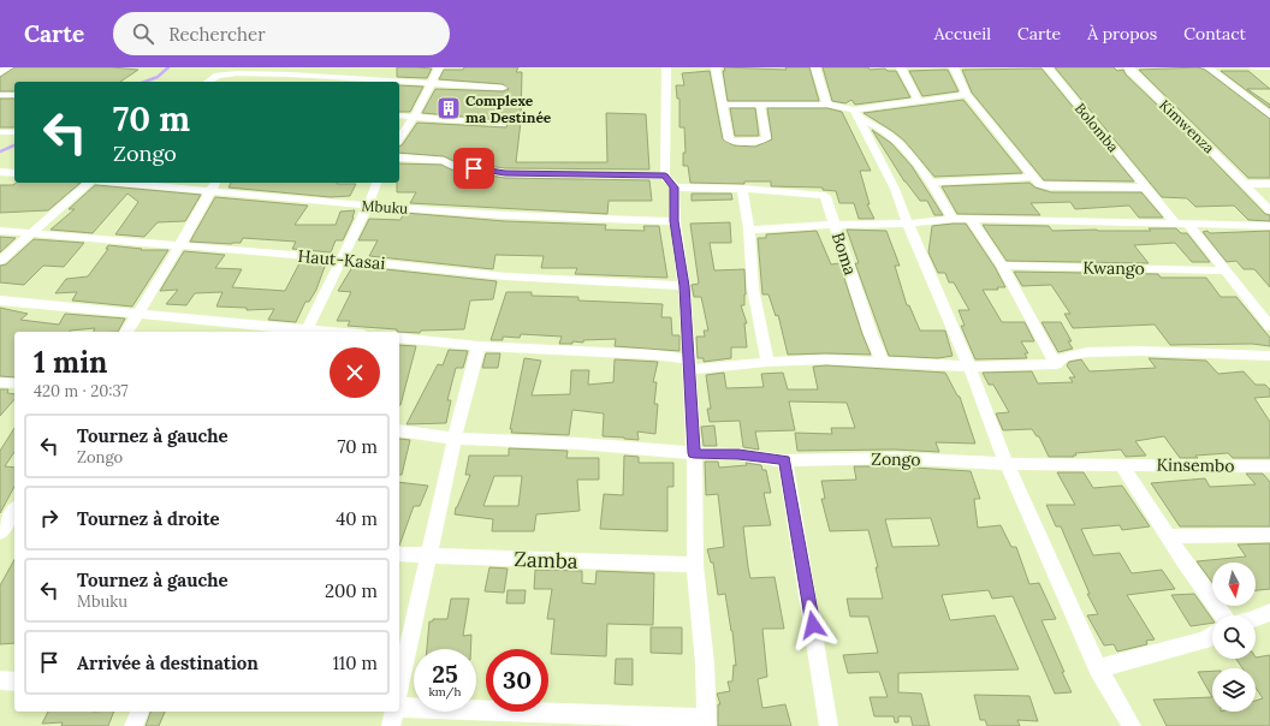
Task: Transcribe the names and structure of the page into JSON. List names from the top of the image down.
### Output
{
  "streets": {
    "street": [
      "Kimwenza",
      "Bolomba",
      "Mbuku",
      "Boma",
      "Haut-Kasai",
      "Kwango",
      "Zongo",
      "Kinsembo",
      "Zamba"
    ]
  },
  "crossings": [
    ["Zongo", "Kinsembo"]
  ],
  "places": {
    "building": ["Complexe ma Destinée"]
  },
  "north": "bottom",
  "page": {
    "header": "Carte",
    "search": "Rechercher",
    "nav": [
      "Accueil",
      "Carte",
      "À propos",
      "Contact"
    ],
    "turn": ["70 m", "Zongo"],
    "heading": ["1 min", "420 m · 20:37"],
    "list": [
      {
        "name": "Tournez à gauche",
        "note": "Zongo",
        "value": "70 m"
      },
      {
        "name": "Tournez à droite",
        "value": "40 m"
      },
      {
        "name": "Tournez à gauche",
        "note": "Mbuku",
        "value": "200 m"
      },
      {
        "name": "Arrivée à destination",
        "value": "110 m"
      }
    ],
    "speed": "25 km/h",
    "limit": "30"
  }
}
